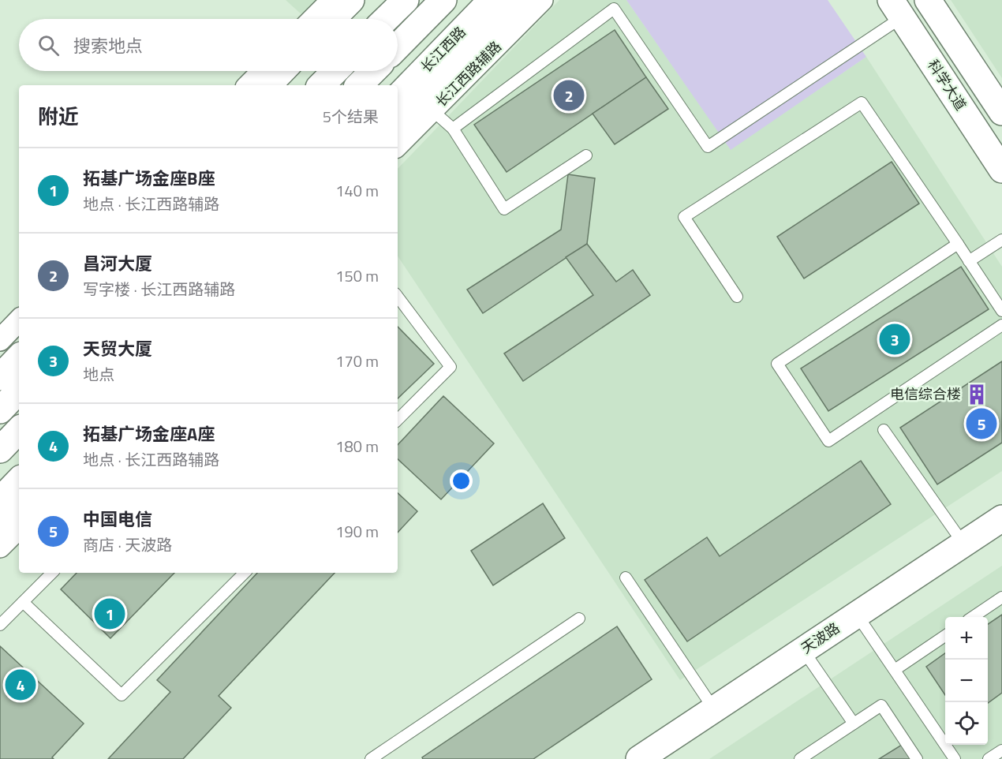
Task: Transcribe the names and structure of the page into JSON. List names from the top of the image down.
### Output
{
  "streets": {
    "main road": ["长江西路", "科学大道", "天波路"],
    "street": ["长江西路辅路"]
  },
  "places": {
    "building": ["电信综合楼"]
  },
  "page": {
    "search": "搜索地点",
    "pins": [
      "2",
      "3",
      "5",
      "1",
      "4"
    ],
    "heading": ["附近", "5个结果"],
    "list": [
      {
        "mark": "1",
        "name": "拓基广场金座B座",
        "note": "地点 · 长江西路辅路",
        "value": "140 m"
      },
      {
        "mark": "2",
        "name": "昌河大厦",
        "note": "写字楼 · 长江西路辅路",
        "value": "150 m"
      },
      {
        "mark": "3",
        "name": "天贸大厦",
        "note": "地点",
        "value": "170 m"
      },
      {
        "mark": "4",
        "name": "拓基广场金座A座",
        "note": "地点 · 长江西路辅路",
        "value": "180 m"
      },
      {
        "mark": "5",
        "name": "中国电信",
        "note": "商店 · 天波路",
        "value": "190 m"
      }
    ],
    "map_buttons": ["+", "−"]
  }
}
